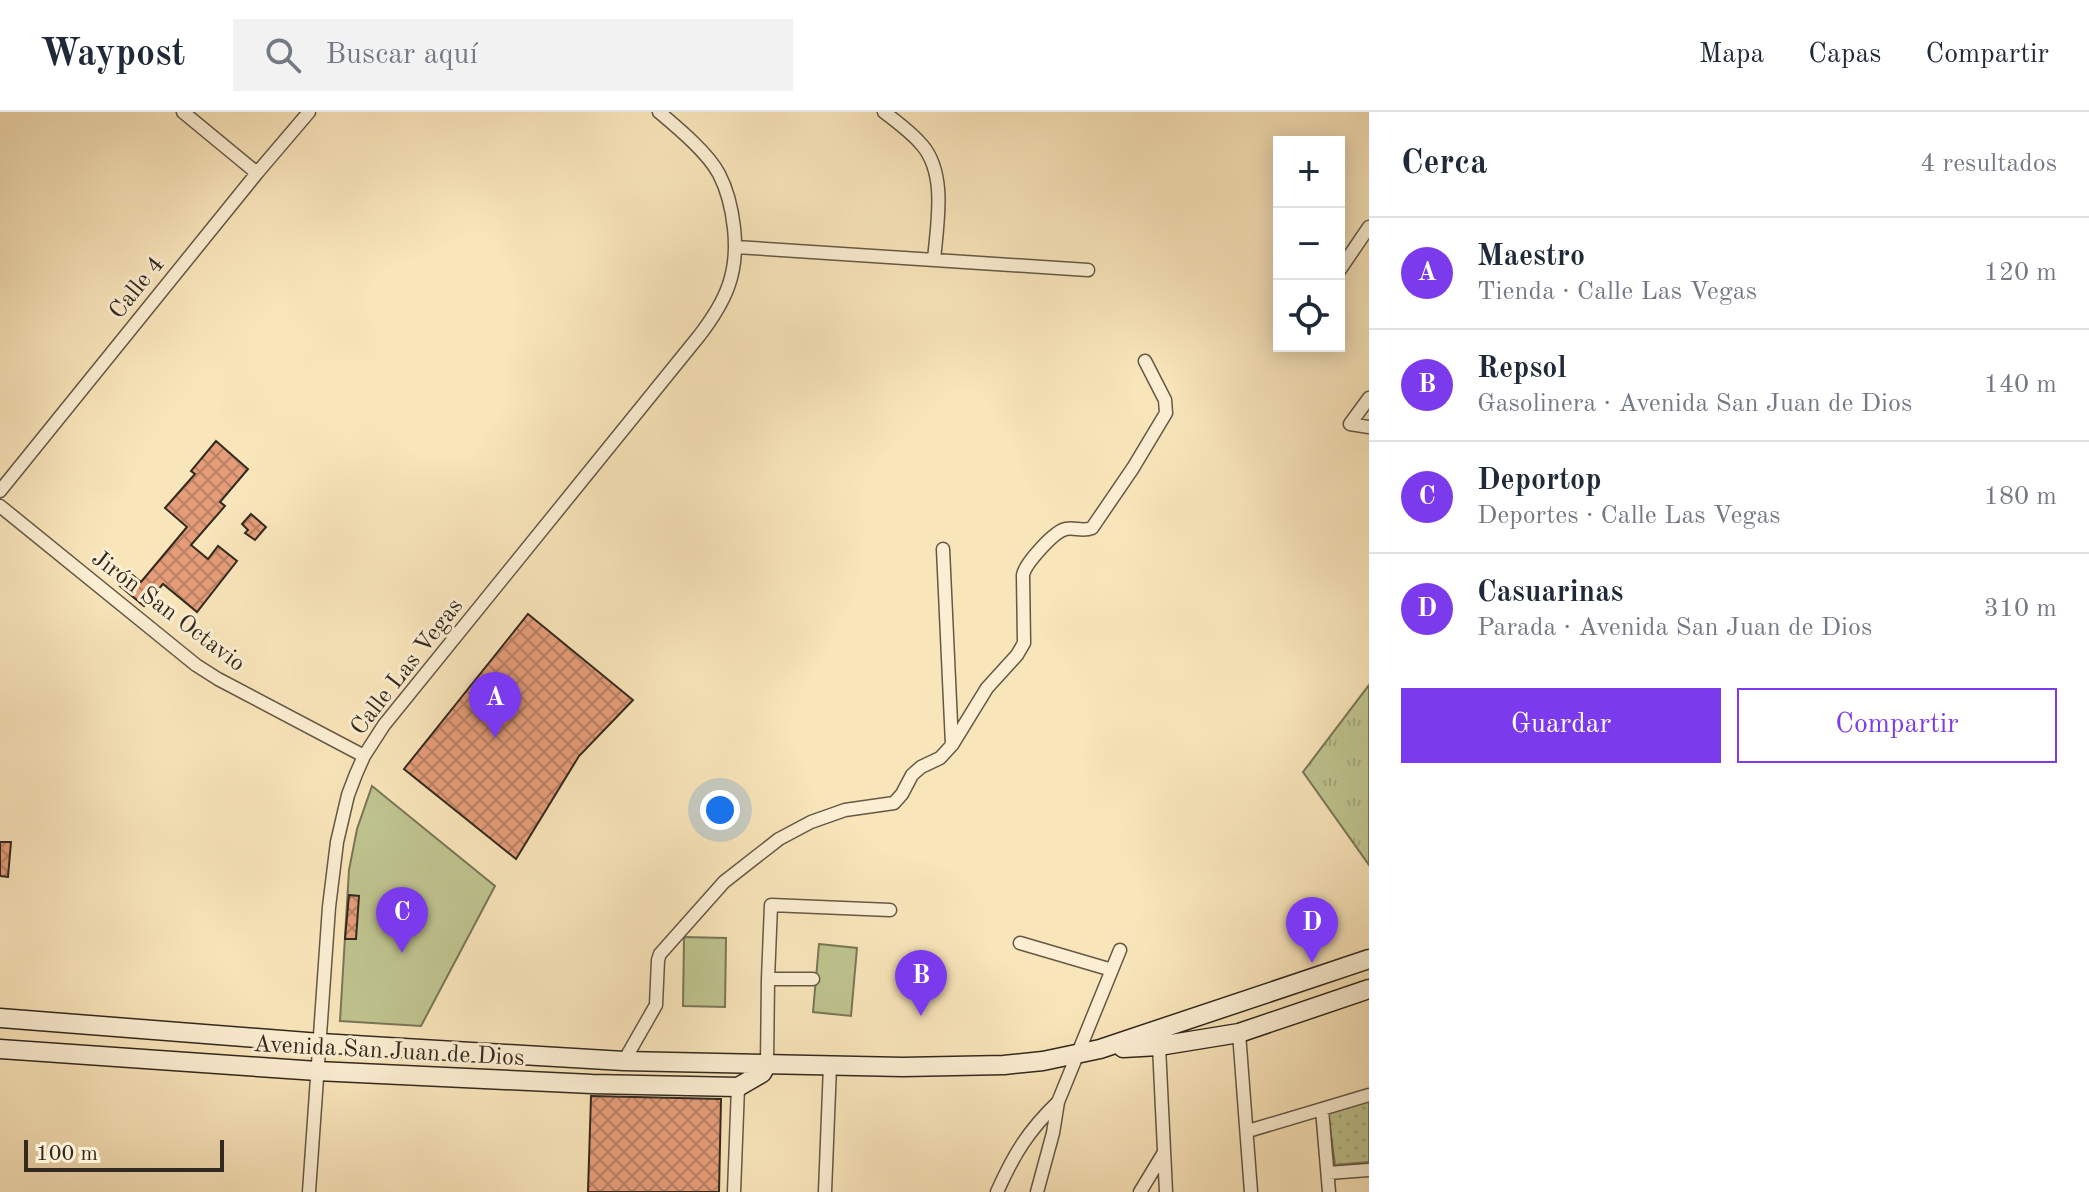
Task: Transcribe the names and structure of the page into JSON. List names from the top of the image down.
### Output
{
  "streets": {
    "main road": ["Avenida San Juan de Dios"],
    "street": ["Calle 4", "Jirón San Octavio", "Calle Las Vegas"]
  },
  "crossings": [
    ["Jirón San Octavio", "Calle Las Vegas"],
    ["Calle Las Vegas", "Avenida San Juan de Dios"]
  ],
  "scale_bar": "100 m",
  "page": {
    "header": "Waypost",
    "search": "Buscar aquí",
    "nav": ["Mapa", "Capas", "Compartir"],
    "heading": ["Cerca", "4 resultados"],
    "map_buttons": ["+", "−"],
    "list": [
      {
        "mark": "A",
        "name": "Maestro",
        "note": "Tienda · Calle Las Vegas",
        "value": "120 m"
      },
      {
        "mark": "B",
        "name": "Repsol",
        "note": "Gasolinera · Avenida San Juan de Dios",
        "value": "140 m"
      },
      {
        "mark": "C",
        "name": "Deportop",
        "note": "Deportes · Calle Las Vegas",
        "value": "180 m"
      },
      {
        "mark": "D",
        "name": "Casuarinas",
        "note": "Parada · Avenida San Juan de Dios",
        "value": "310 m"
      }
    ],
    "buttons": ["Guardar", "Compartir"],
    "pins": [
      "A",
      "C",
      "D",
      "B"
    ],
    "scale": "100 m"
  }
}
